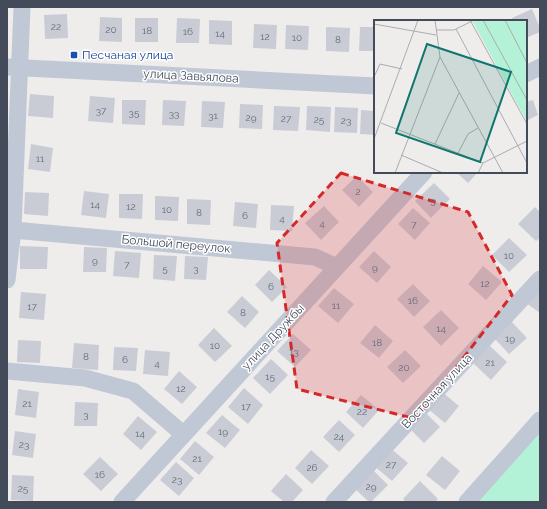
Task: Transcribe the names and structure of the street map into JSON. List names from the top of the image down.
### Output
{
  "streets": {
    "street": [
      "улица Завьялова",
      "Большой переулок",
      "улица Дружбы",
      "Восточная улица"
    ]
  },
  "crossings": [
    ["Большой переулок", "улица Дружбы"]
  ],
  "places": {
    "transit": ["Песчаная улица"]
  },
  "house_numbers": [
    "22",
    "20",
    "18",
    "16",
    "14",
    "12",
    "10",
    "8",
    "37",
    "35",
    "33",
    "31",
    "29",
    "27",
    "25",
    "23",
    "11",
    "2",
    "5",
    "14",
    "12",
    "10",
    "8",
    "6",
    "4",
    "4",
    "7",
    "10",
    "9",
    "7",
    "9",
    "5",
    "3",
    "12",
    "6",
    "16",
    "11",
    "17",
    "8",
    "14",
    "19",
    "18",
    "10",
    "13",
    "8",
    "6",
    "21",
    "4",
    "20",
    "15",
    "12",
    "21",
    "17",
    "22",
    "3",
    "19",
    "14",
    "24",
    "23",
    "21",
    "27",
    "26",
    "16",
    "23",
    "29",
    "25"
  ]
}
